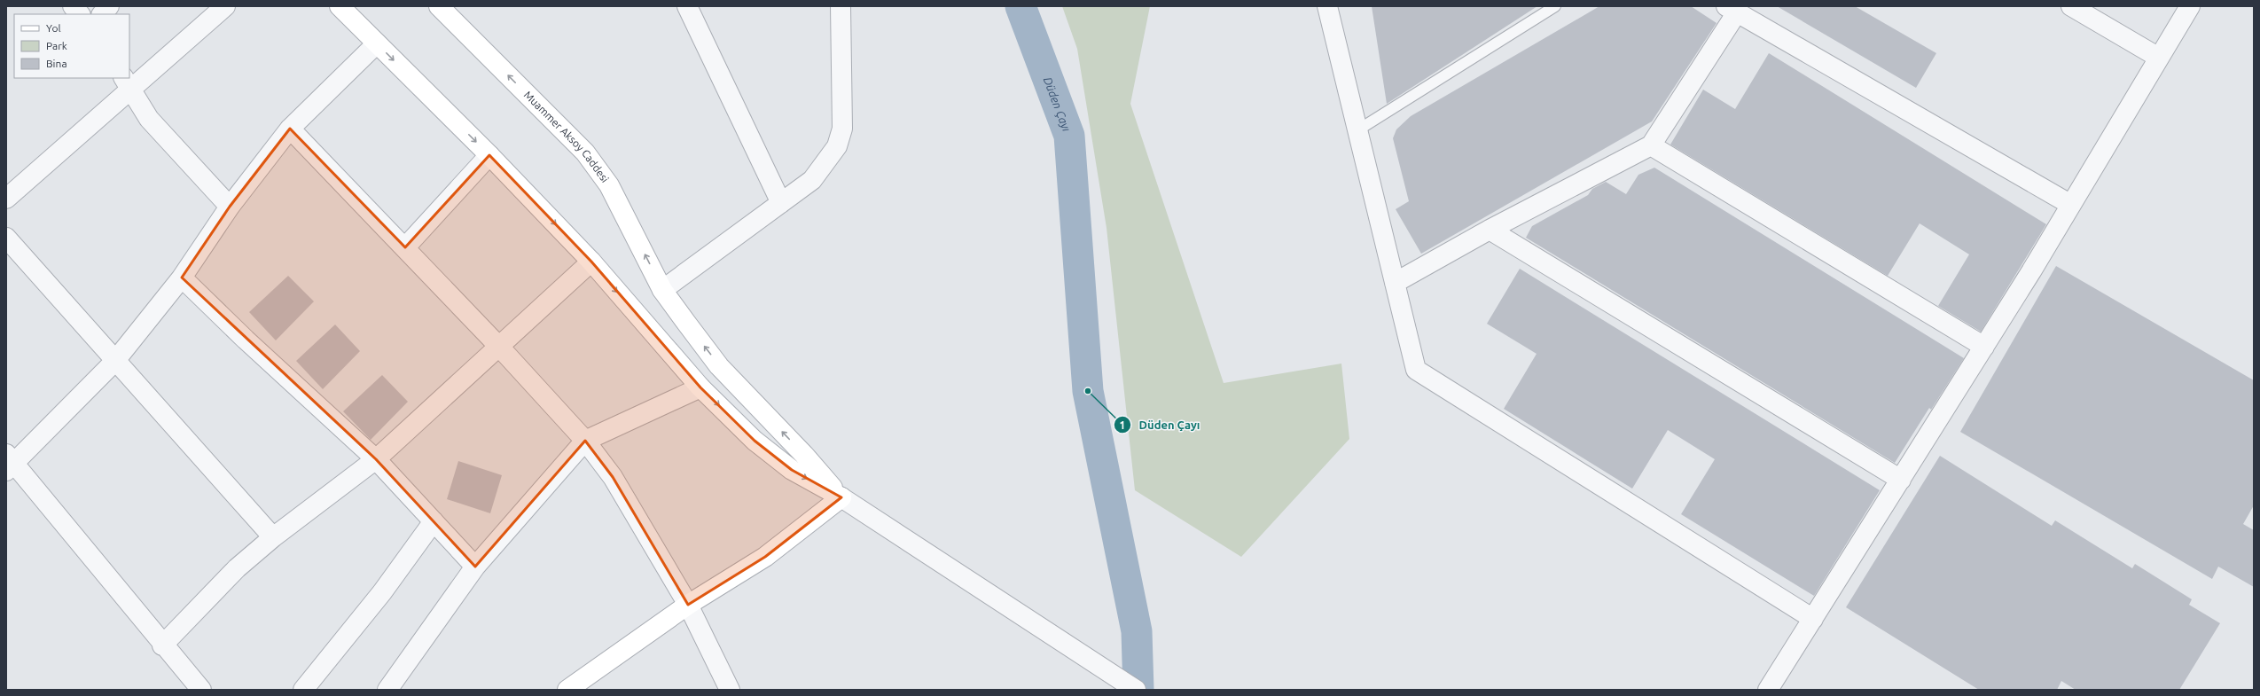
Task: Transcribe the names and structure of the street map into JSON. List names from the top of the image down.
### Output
{
  "streets": {
    "main road": ["Muammer Aksoy Caddesi"]
  },
  "water": ["Düden Çayı"],
  "places": ["Düden Çayı"],
  "legend": ["Yol", "Park", "Bina"]
}
